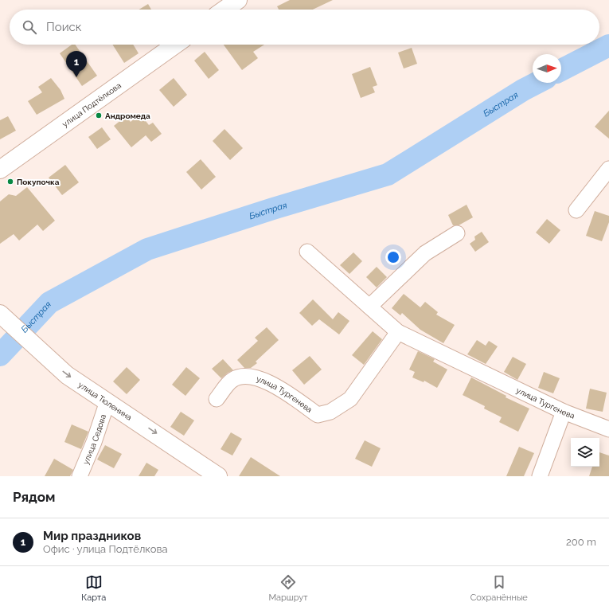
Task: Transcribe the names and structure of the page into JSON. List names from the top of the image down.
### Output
{
  "streets": {
    "street": [
      "улица Подтёлкова",
      "улица Тургенева",
      "улица Тюленина",
      "улица Седова"
    ]
  },
  "crossings": [
    ["улица Тюленина", "улица Седова"]
  ],
  "one_way": ["улица Тюленина"],
  "water": ["Быстрая"],
  "places": ["Андромеда", "Покупочка"],
  "north": "right",
  "page": {
    "search": "Поиск",
    "pins": "1",
    "heading": "Рядом",
    "list": [
      {
        "mark": "1",
        "name": "Мир праздников",
        "note": "Офис · улица Подтёлкова",
        "value": "200 m"
      }
    ],
    "nav": ["Карта", "Маршрут", "Сохранённые"]
  }
}
